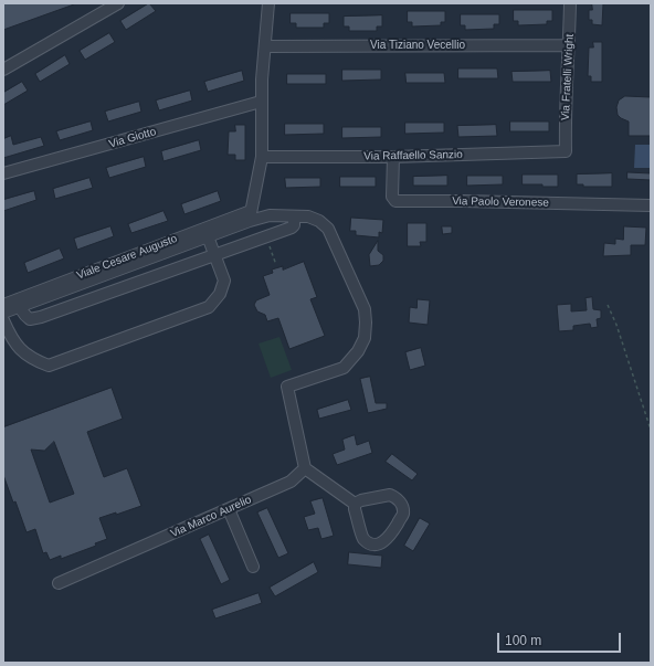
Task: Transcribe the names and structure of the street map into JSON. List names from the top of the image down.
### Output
{
  "streets": {
    "street": [
      "Via Tiziano Vecellio",
      "Via Fratelli Wright",
      "Via Giotto",
      "Via Raffaello Sanzio",
      "Via Paolo Veronese",
      "Viale Cesare Augusto",
      "Via Marco Aurelio"
    ]
  },
  "crossings": [
    ["Via Tiziano Vecellio", "Via Fratelli Wright"],
    ["Via Fratelli Wright", "Via Raffaello Sanzio"],
    ["Via Raffaello Sanzio", "Via Paolo Veronese"]
  ],
  "scale_bar": "100 m"
}
